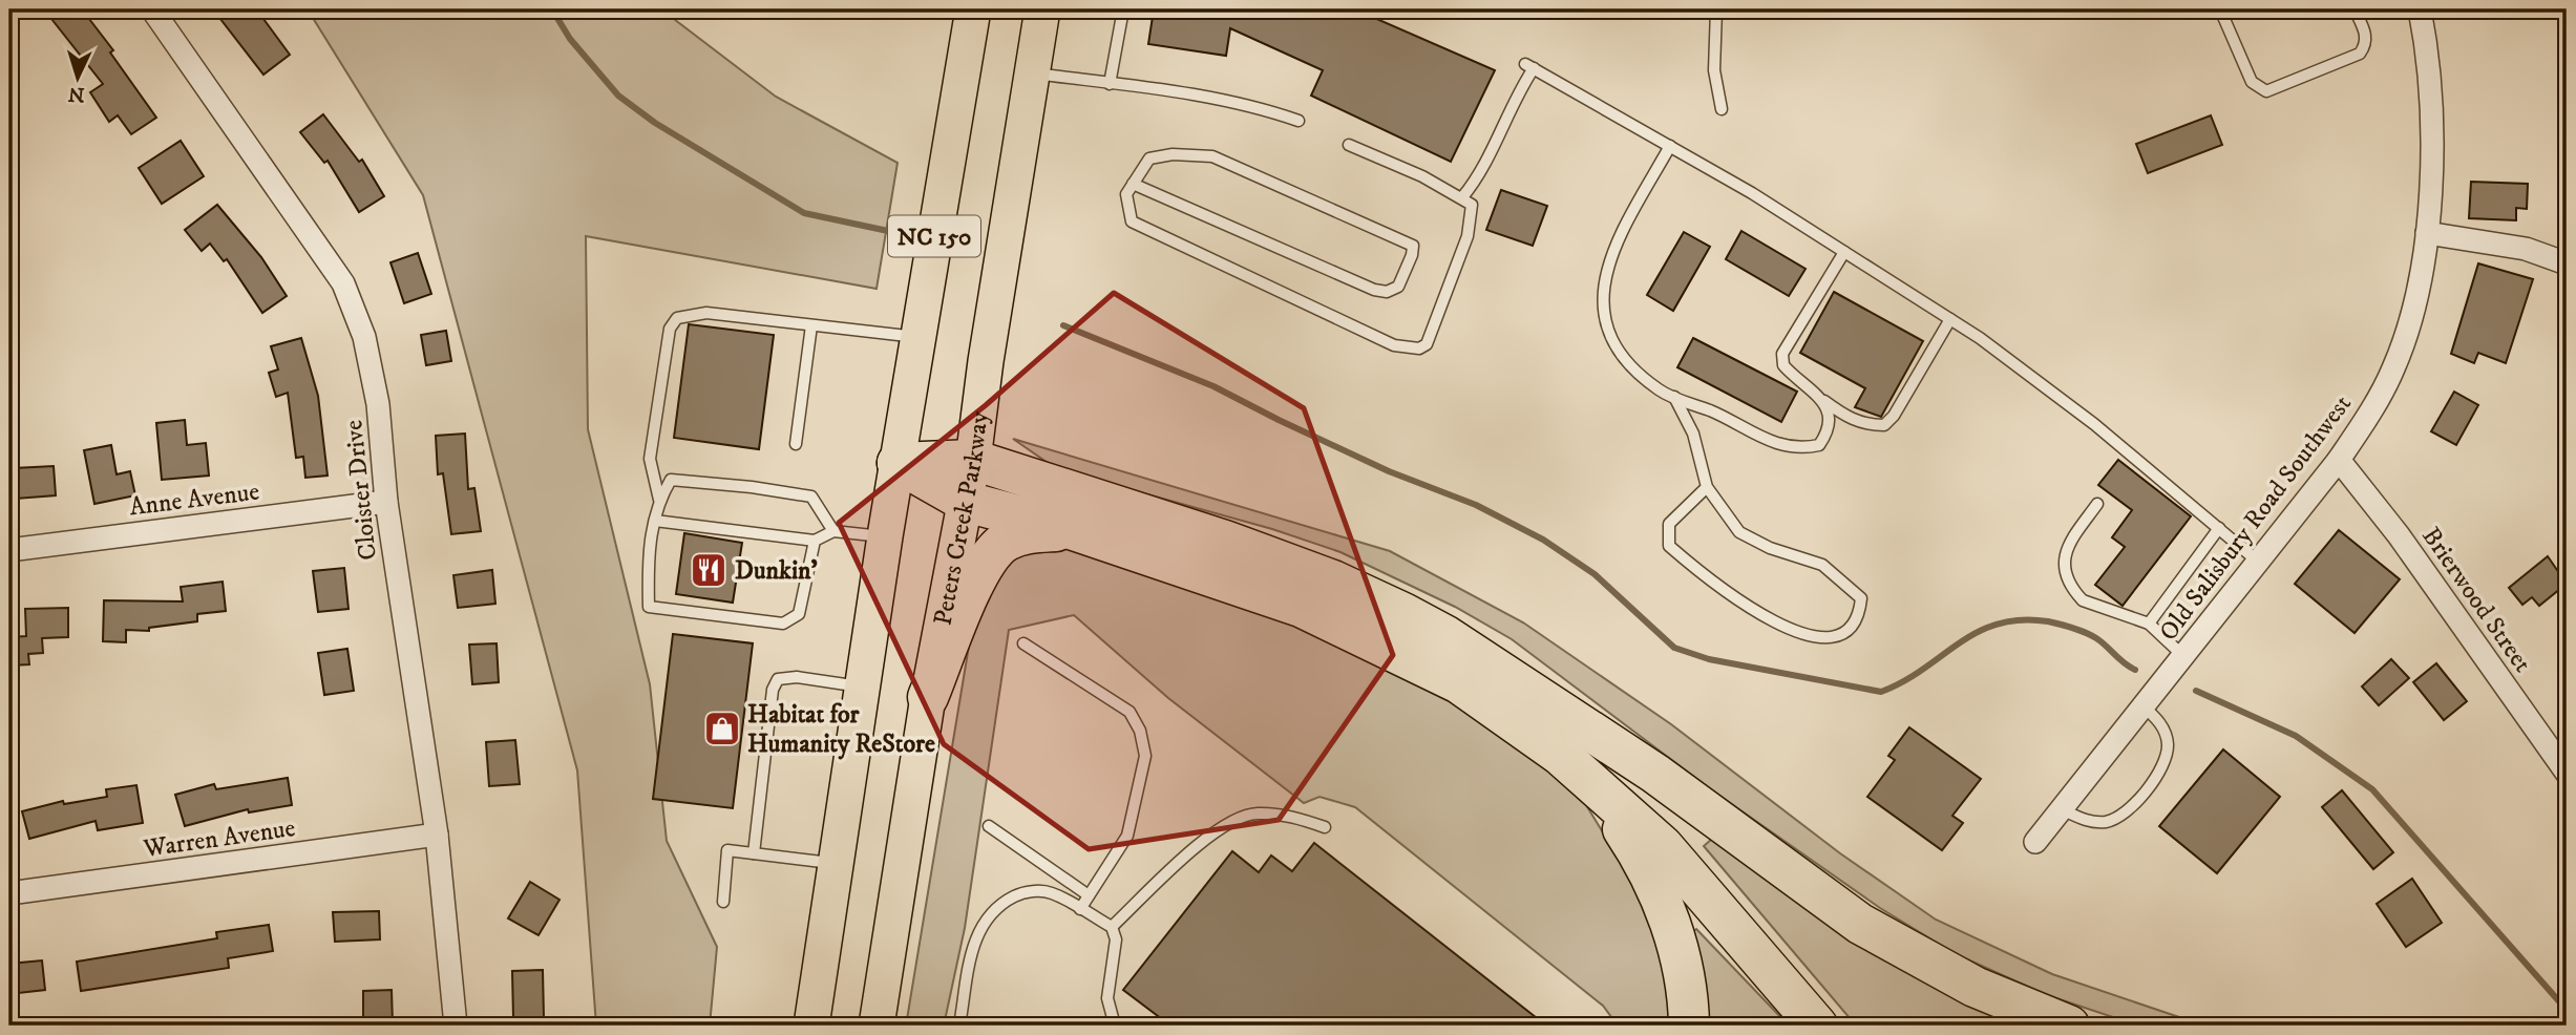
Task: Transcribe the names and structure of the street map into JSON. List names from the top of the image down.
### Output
{
  "streets": {
    "main road": ["NC 150", "Peters Creek Parkway"],
    "street": [
      "Cloister Drive",
      "Anne Avenue",
      "Old Salisbury Road Southwest",
      "Brierwood Street",
      "Warren Avenue"
    ]
  },
  "crossings": [
    ["Cloister Drive", "Anne Avenue"],
    ["Cloister Drive", "Warren Avenue"],
    ["Old Salisbury Road Southwest", "Brierwood Street"]
  ],
  "places": {
    "restaurant": ["Dunkin'"],
    "shop": ["Habitat for Humanity ReStore"]
  },
  "north": "bottom"
}
